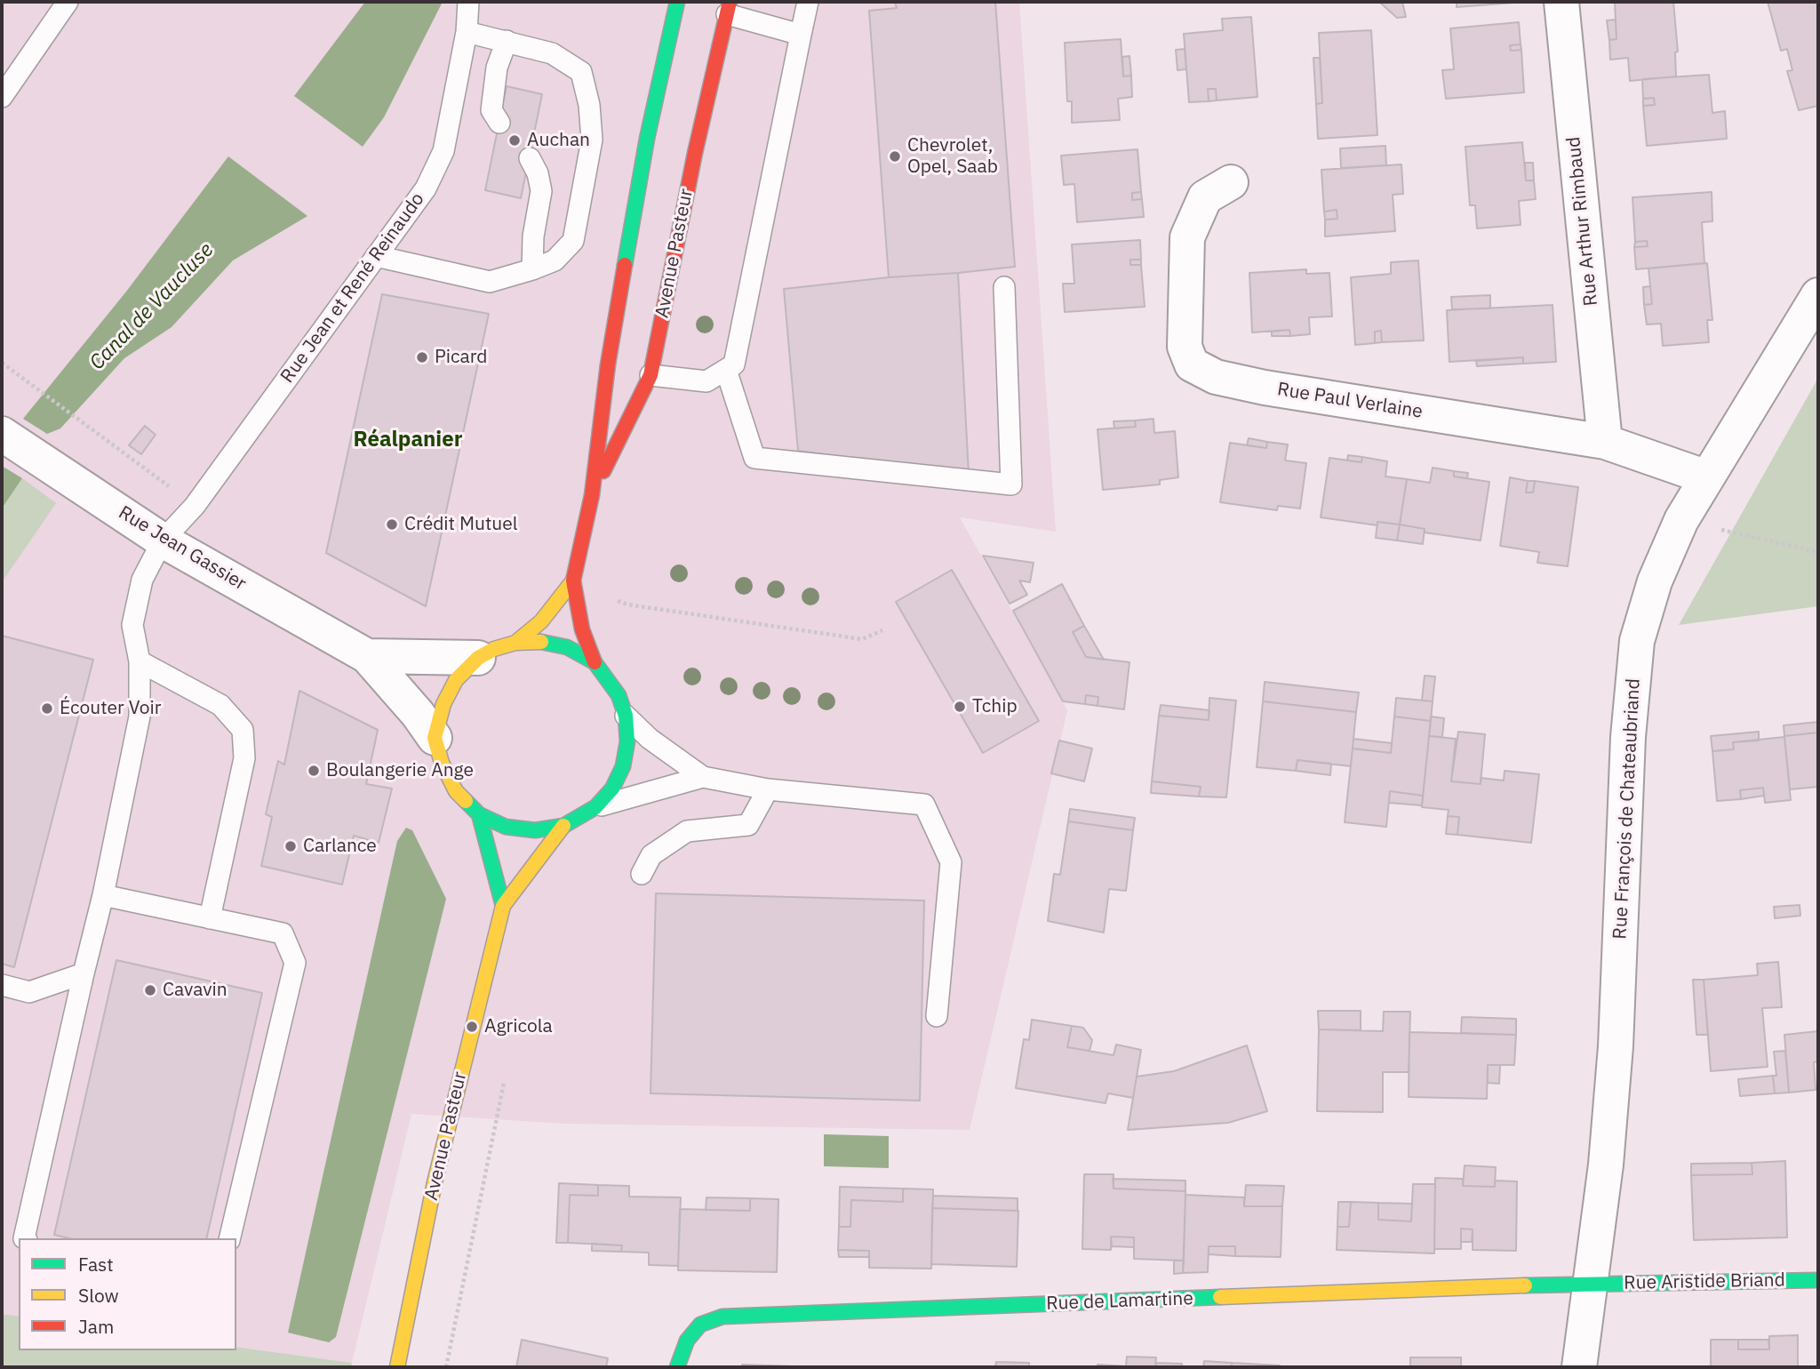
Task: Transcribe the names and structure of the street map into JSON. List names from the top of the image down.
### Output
{
  "streets": {
    "main road": ["Avenue Pasteur", "Rue Aristide Briand", "Rue de Lamartine"],
    "street": [
      "Rue Arthur Rimbaud",
      "Rue Paul Verlaine",
      "Rue Jean Gassier",
      "Rue François de Chateaubriand"
    ],
    "lane": ["Rue Jean et René Reinaudo"]
  },
  "crossings": [
    ["Rue Arthur Rimbaud", "Rue Paul Verlaine"],
    ["Avenue Pasteur", "Rue Jean Gassier"],
    ["Rue Jean et René Reinaudo", "Rue Jean Gassier"],
    ["Rue Paul Verlaine", "Rue François de Chateaubriand"],
    ["Rue François de Chateaubriand", "Rue Aristide Briand"],
    ["Rue François de Chateaubriand", "Rue de Lamartine"],
    ["Rue Aristide Briand", "Rue de Lamartine"]
  ],
  "districts": ["Réalpanier"],
  "water": ["Canal de Vaucluse"],
  "places": [
    "Auchan",
    "Chevrolet, Opel, Saab",
    "Picard",
    "Crédit Mutuel",
    "Tchip",
    "Écouter Voir",
    "Boulangerie Ange",
    "Carlance",
    "Cavavin",
    "Agricola"
  ],
  "legend": ["Fast", "Slow", "Jam"]
}
